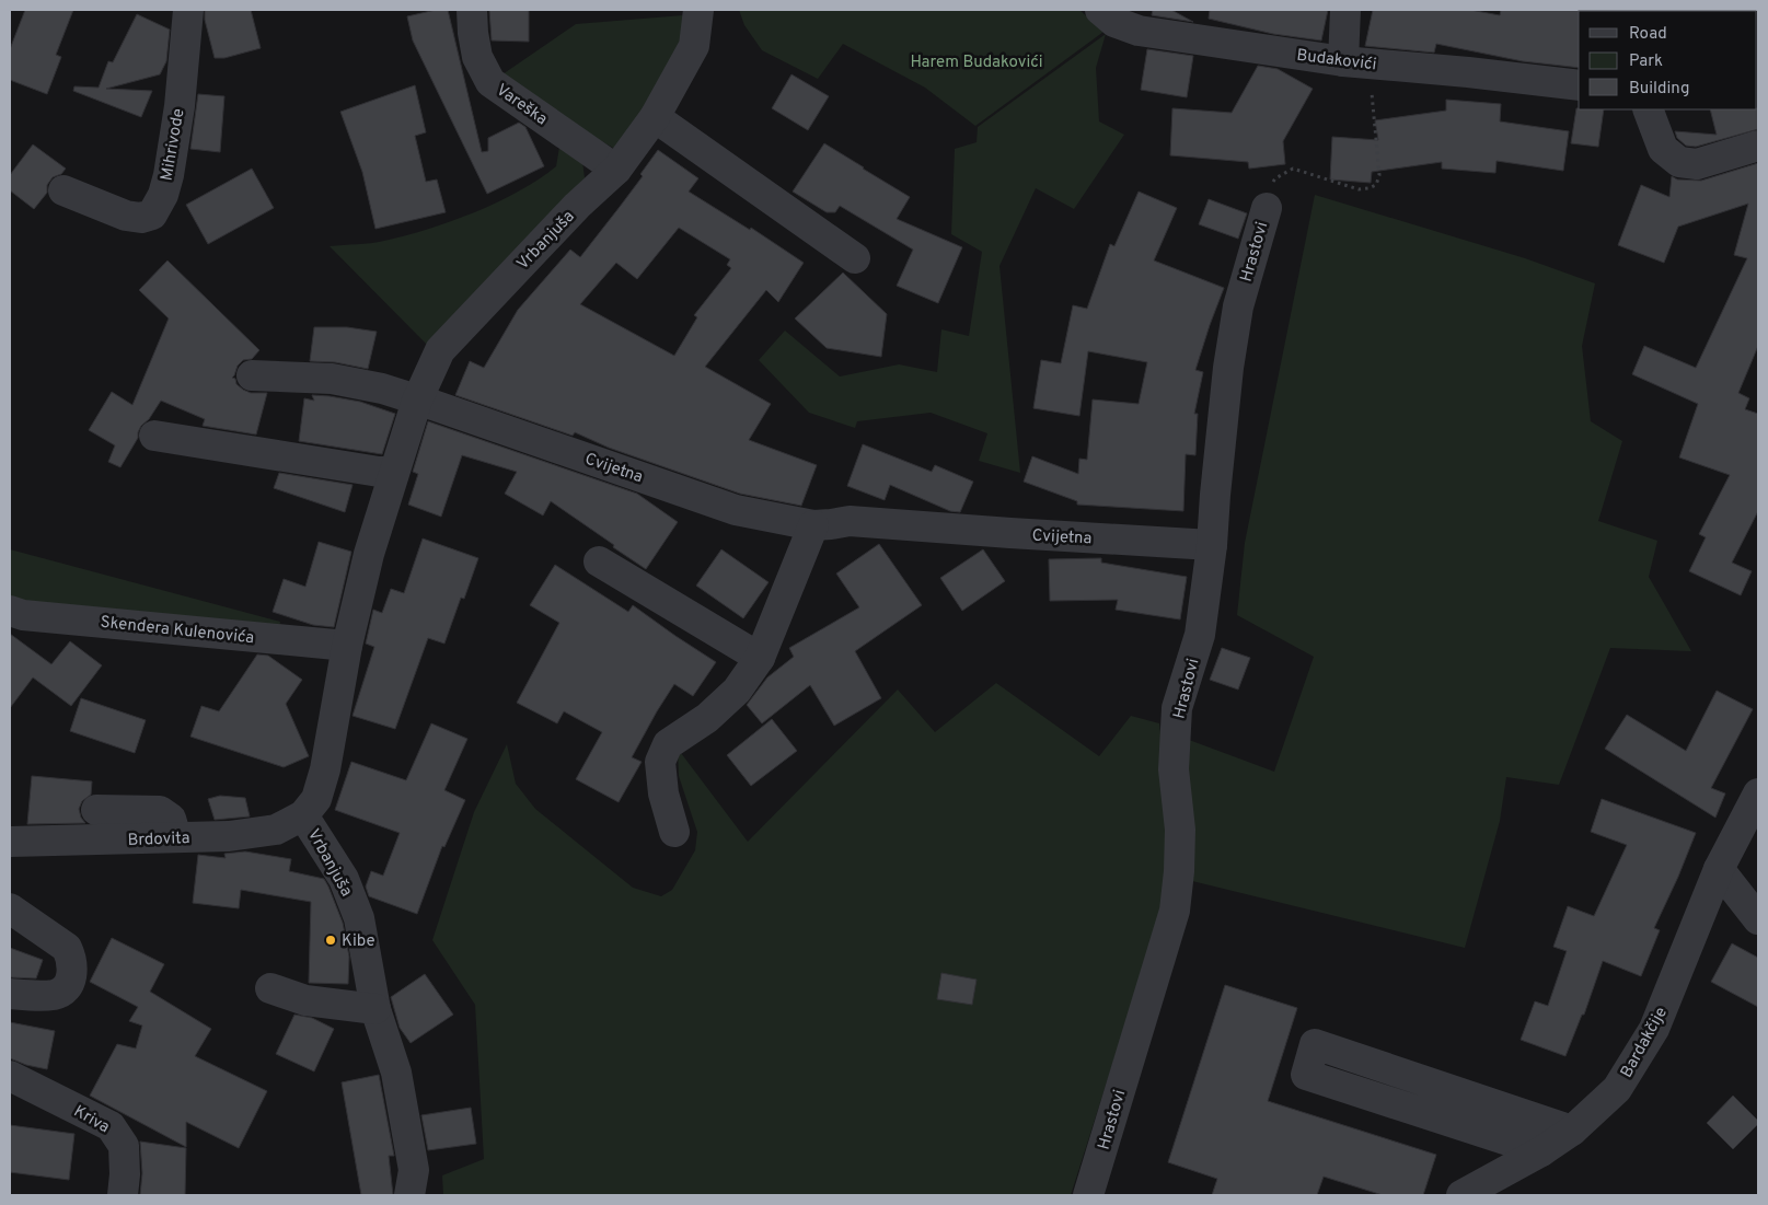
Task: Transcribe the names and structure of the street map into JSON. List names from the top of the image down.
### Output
{
  "streets": {
    "street": [
      "Budakovići",
      "Vareška",
      "Mihrivode",
      "Vrbanjuša",
      "Hrastovi",
      "Cvijetna",
      "Skendera Kulenovića",
      "Brdovita",
      "Bardakčije",
      "Kriva"
    ]
  },
  "crossings": [
    ["Vareška", "Vrbanjuša"],
    ["Vrbanjuša", "Cvijetna"],
    ["Vrbanjuša", "Skendera Kulenovića"],
    ["Vrbanjuša", "Brdovita"],
    ["Hrastovi", "Cvijetna"]
  ],
  "parks": ["Harem Budakovići"],
  "places": ["Kibe"],
  "legend": ["Road", "Park", "Building"]
}
